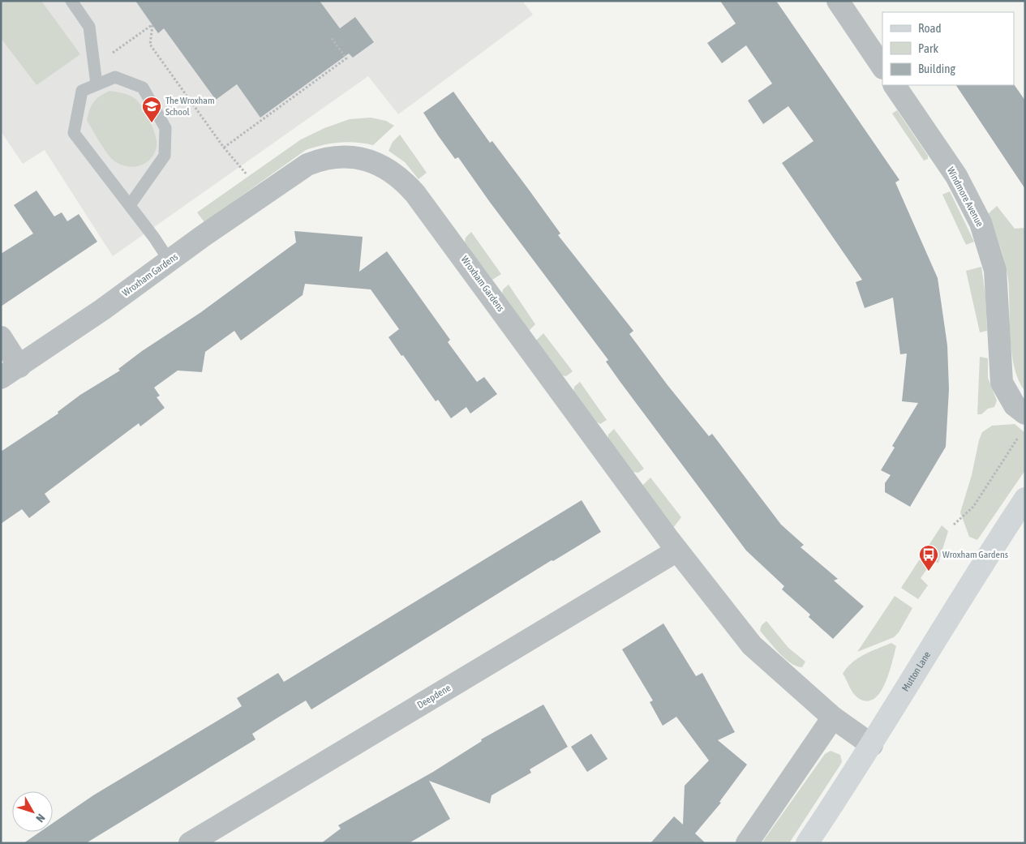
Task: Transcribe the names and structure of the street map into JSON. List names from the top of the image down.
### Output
{
  "streets": {
    "main road": ["Mutton Lane"],
    "street": ["Windmore Avenue", "Wroxham Gardens", "Deepdene"]
  },
  "crossings": [
    ["Wroxham Gardens", "Mutton Lane"],
    ["Wroxham Gardens", "Deepdene"]
  ],
  "places": {
    "school or university": ["The Wroxham School"],
    "bus stop": ["Wroxham Gardens"]
  },
  "legend": ["Road", "Park", "Building"],
  "north": "bottom right"
}
